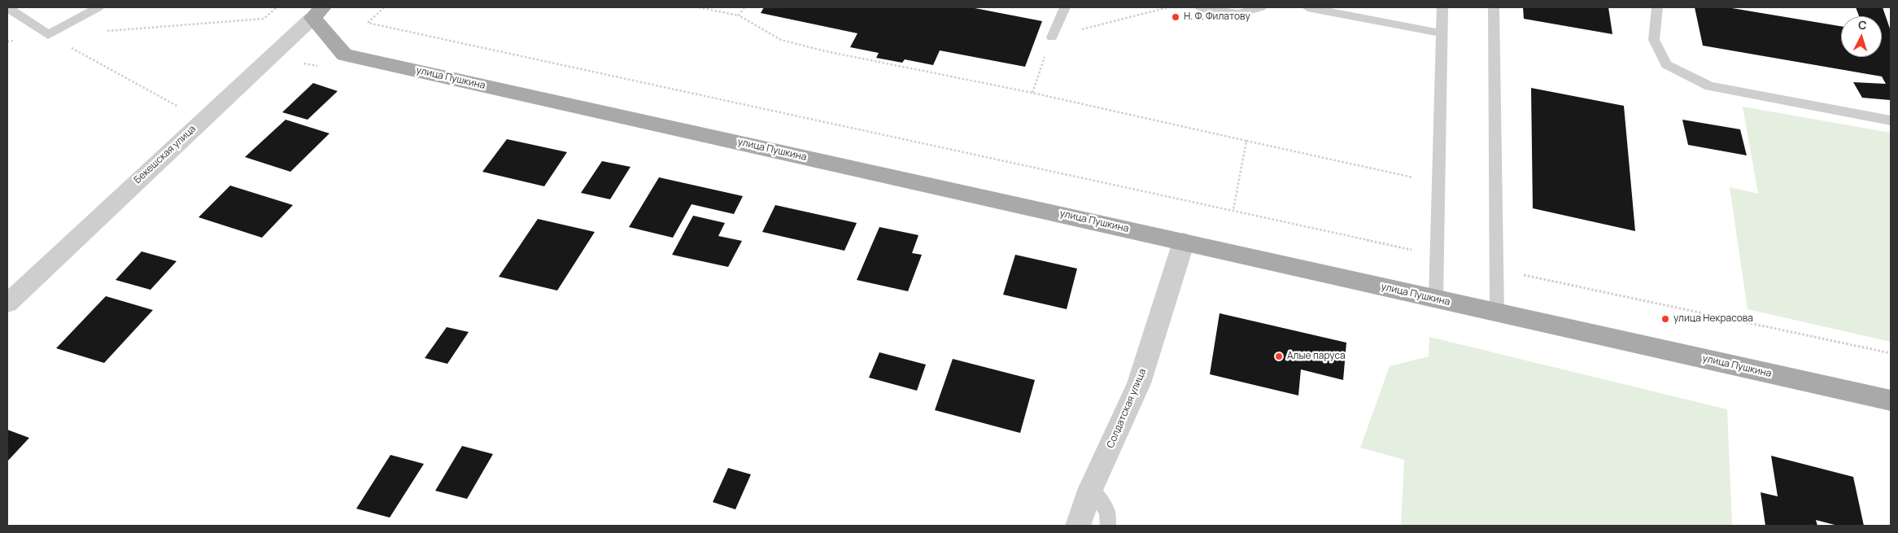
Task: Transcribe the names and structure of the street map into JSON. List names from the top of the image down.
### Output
{
  "streets": {
    "main road": ["улица Пушкина"],
    "street": ["Бекешская улица", "Солдатская улица"]
  },
  "crossings": [
    ["улица Пушкина", "Бекешская улица"],
    ["улица Пушкина", "Солдатская улица"]
  ],
  "places": ["Н. Ф. Филатову", "улица Некрасова", "Алые паруса"],
  "north": "top"
}
